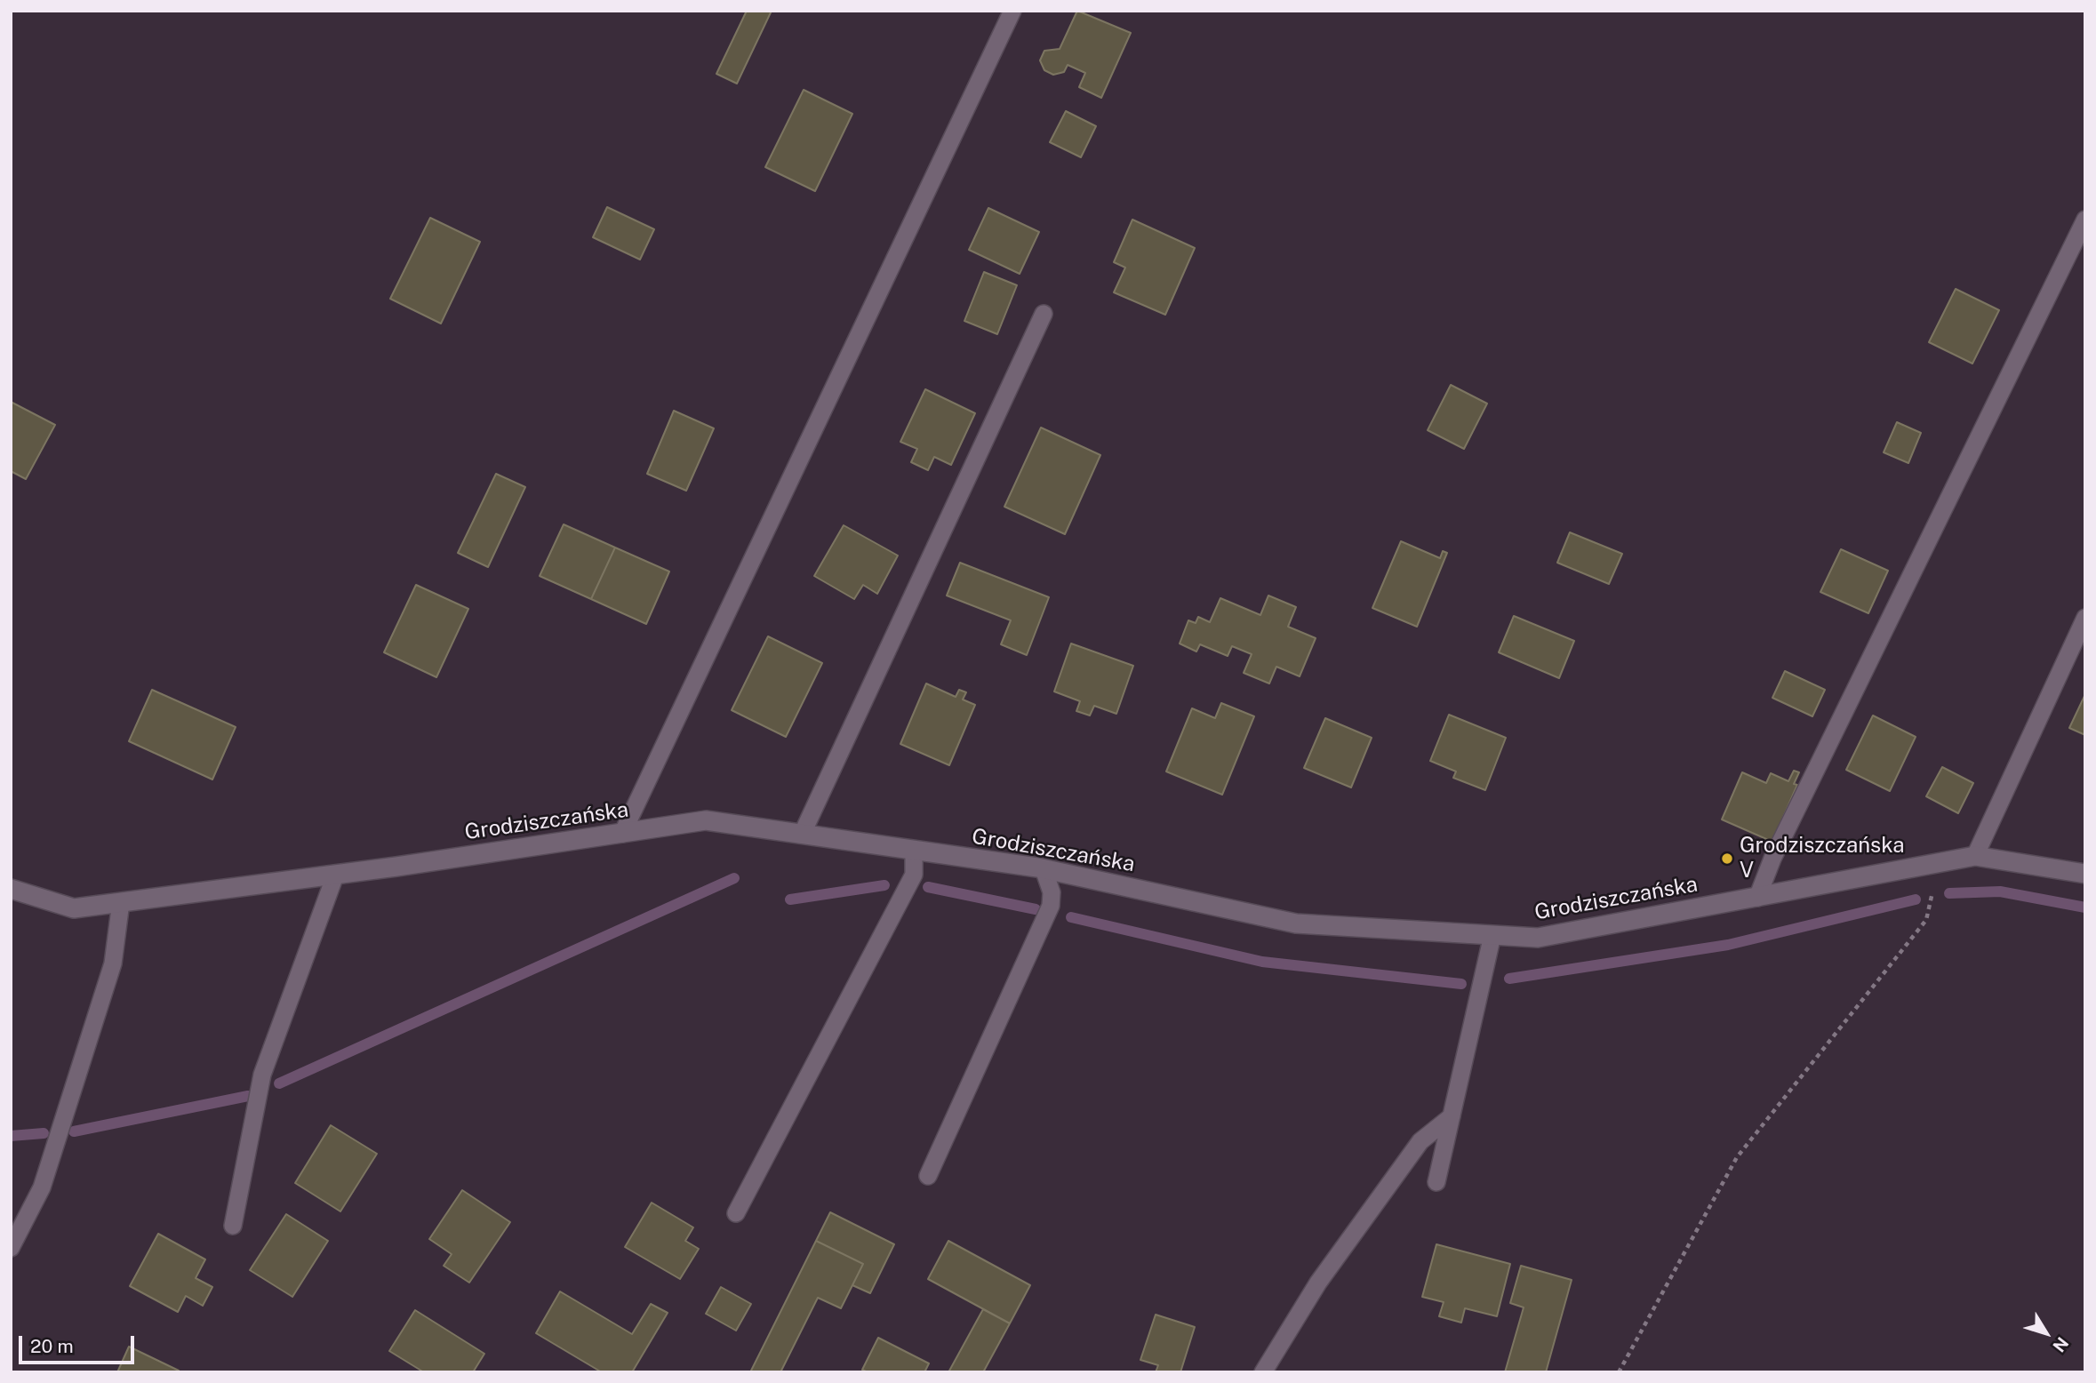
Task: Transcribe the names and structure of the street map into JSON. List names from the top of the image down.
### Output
{
  "streets": {
    "street": ["Grodziszczańska"]
  },
  "places": ["Grodziszczańska V"],
  "scale_bar": "20 m",
  "north": "bottom right"
}
